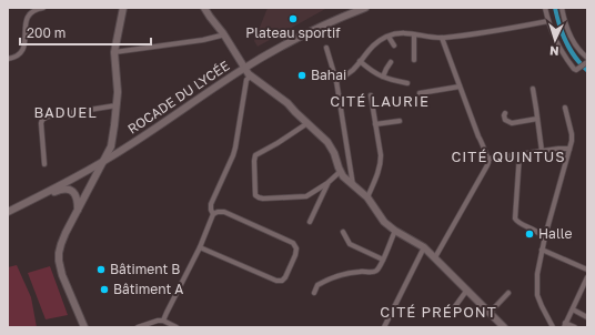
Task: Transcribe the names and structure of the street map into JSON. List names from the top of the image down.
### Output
{
  "streets": {
    "street": ["ROCADE DU LYCÉE"]
  },
  "districts": [
    "CITÉ LAURIE",
    "BADUEL",
    "CITÉ QUINTUS",
    "CITÉ PRÉPONT"
  ],
  "places": [
    "Plateau sportif",
    "Bahai",
    "Halle",
    "Bâtiment B",
    "Bâtiment A"
  ],
  "scale_bar": "200 m",
  "north": "bottom"
}
